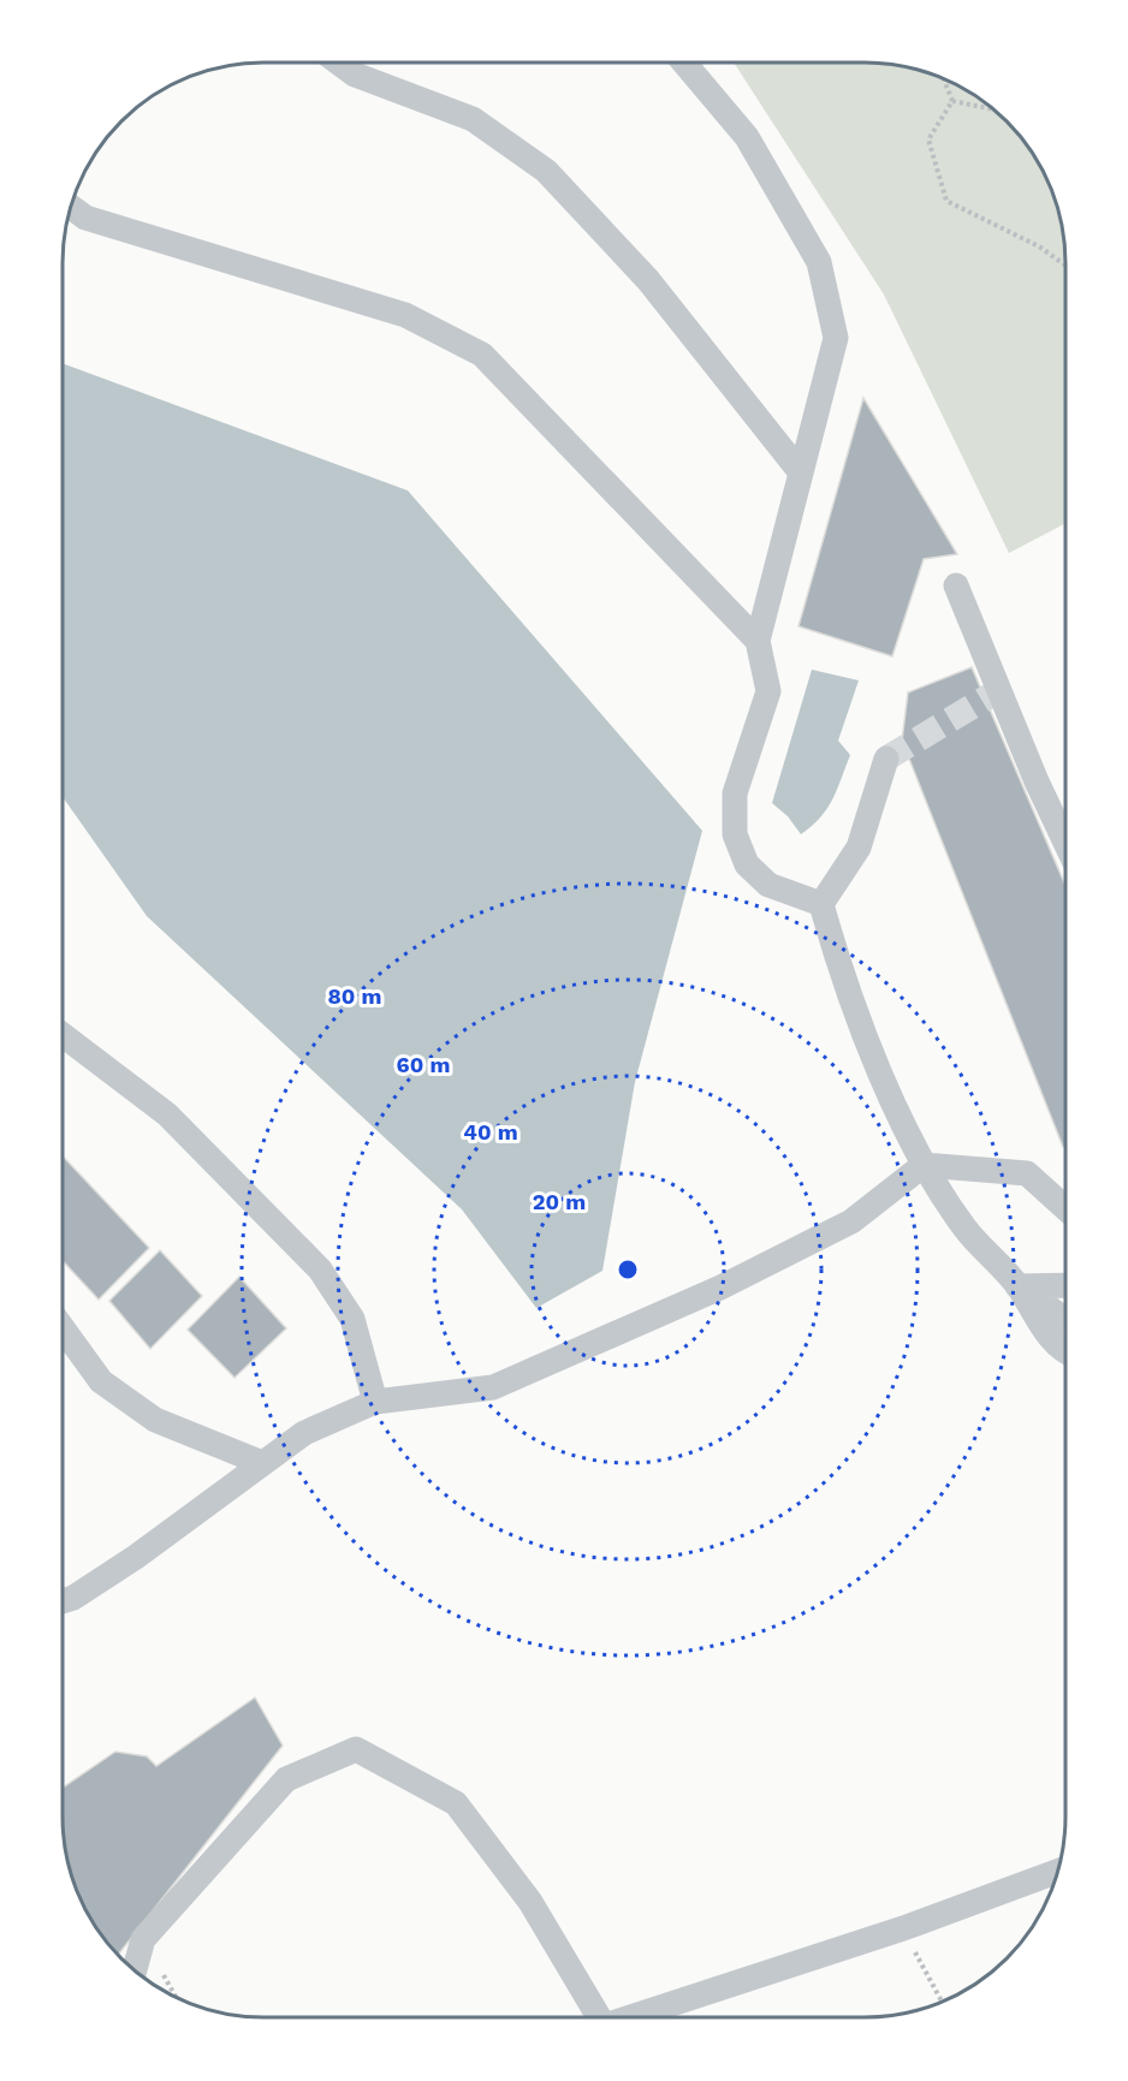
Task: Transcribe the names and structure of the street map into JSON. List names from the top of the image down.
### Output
{
  "rings": [
    "80 m",
    "60 m",
    "40 m",
    "20 m"
  ]
}
